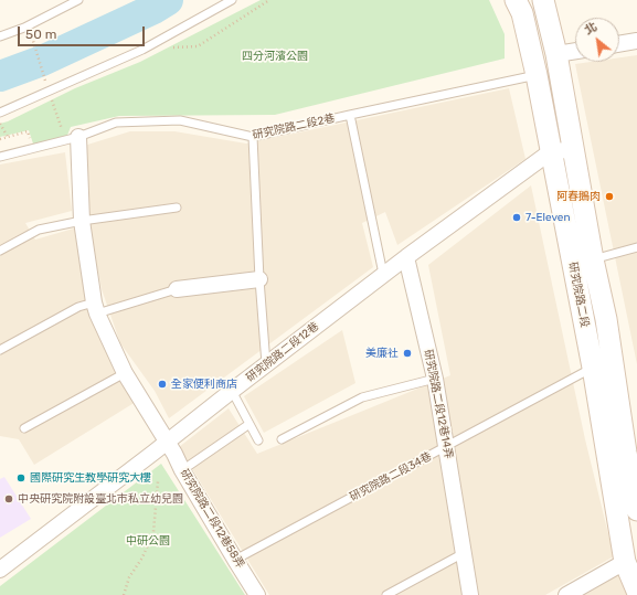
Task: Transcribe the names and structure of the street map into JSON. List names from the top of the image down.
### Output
{
  "streets": {
    "main road": ["研究院路二段"],
    "street": ["研究院路二段12巷", "研究院路二段12巷14弄", "研究院路二段12巷58弄"],
    "lane": ["研究院路二段2巷", "研究院路二段34巷"]
  },
  "crossings": [
    ["研究院路二段2巷", "研究院路二段"],
    ["研究院路二段2巷", "研究院路二段12巷58弄"],
    ["研究院路二段", "研究院路二段12巷"],
    ["研究院路二段", "研究院路二段34巷"],
    ["研究院路二段12巷", "研究院路二段12巷14弄"],
    ["研究院路二段12巷", "研究院路二段12巷58弄"],
    ["研究院路二段12巷14弄", "研究院路二段34巷"],
    ["研究院路二段34巷", "研究院路二段12巷58弄"]
  ],
  "parks": ["四分河濱公園", "中研公園"],
  "places": [
    "阿春鵝肉",
    "7-Eleven",
    "美廉社",
    "全家便利商店",
    "國際研究生教學研究大樓",
    "中央研究院附設臺北市私立幼兒園"
  ],
  "scale_bar": "50 m",
  "north": "top left"
}
